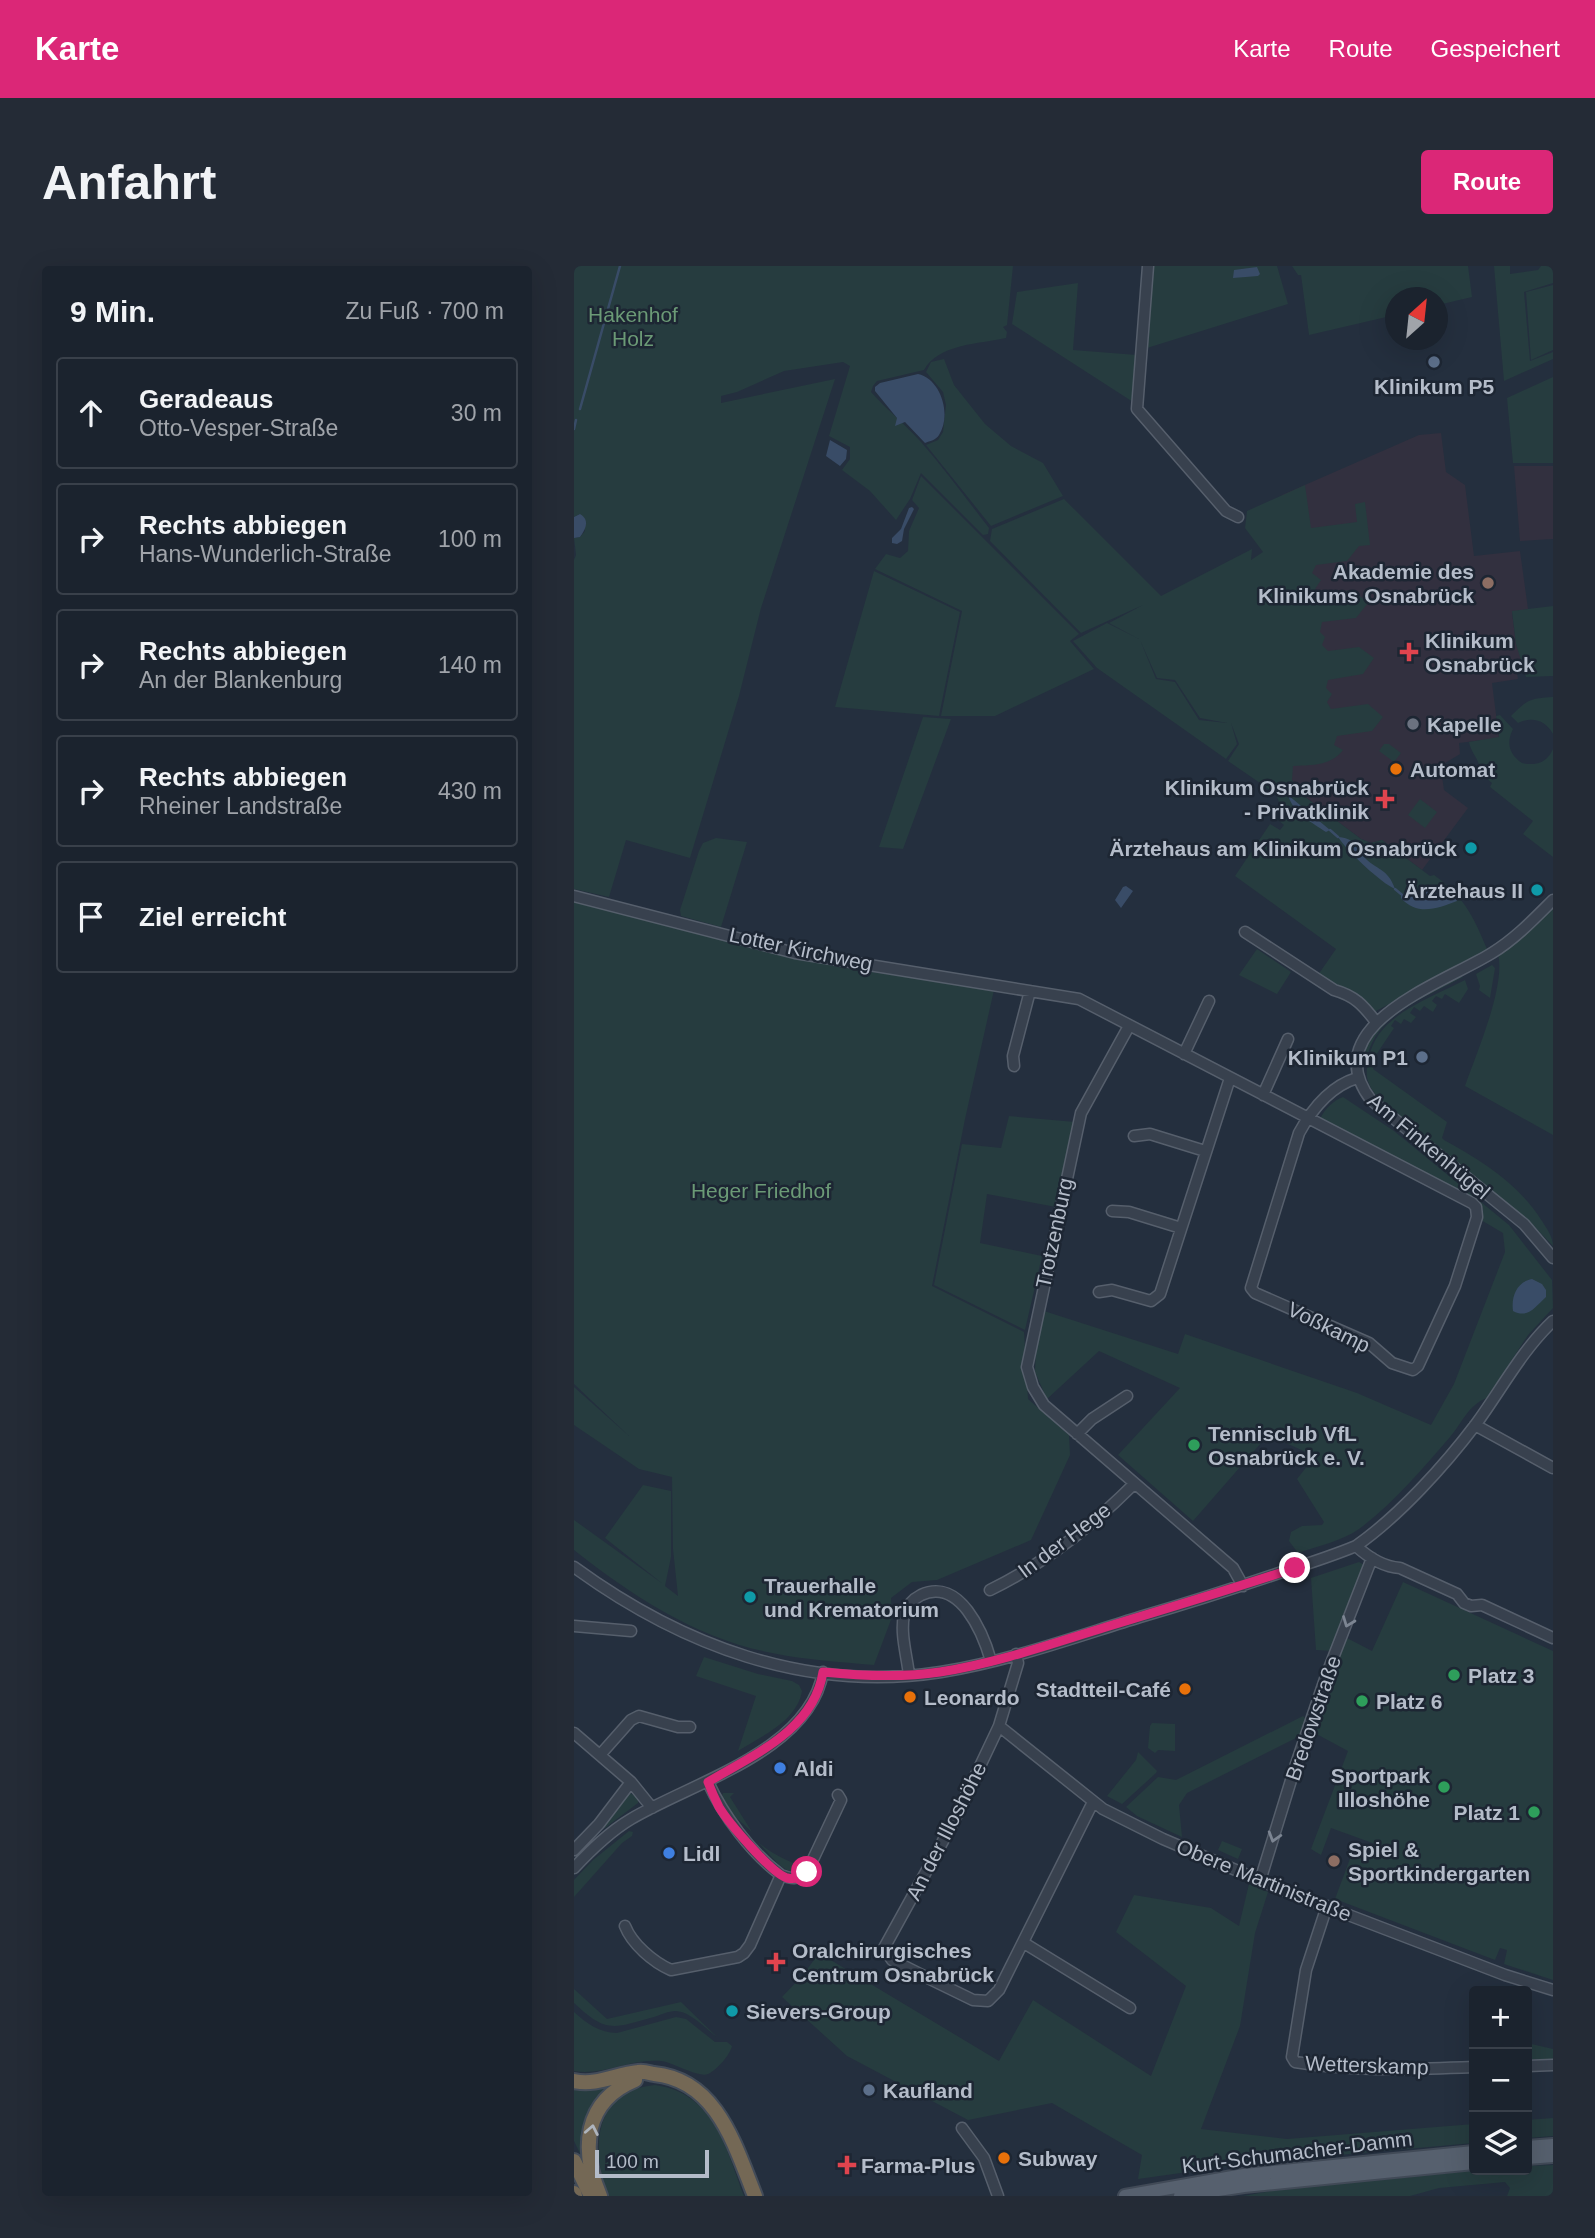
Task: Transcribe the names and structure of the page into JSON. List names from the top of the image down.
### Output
{
  "streets": {
    "main road": ["Kurt-Schumacher-Damm"],
    "street": [
      "Lotter Kirchweg",
      "Am Finkenhügel",
      "Trotzenburg",
      "Voßkamp",
      "In der Hege",
      "Bredowstraße",
      "An der Illoshöhe",
      "Obere Martinistraße",
      "Wetterskamp"
    ]
  },
  "crossings": [
    ["Lotter Kirchweg", "Trotzenburg"],
    ["Lotter Kirchweg", "Voßkamp"],
    ["Trotzenburg", "In der Hege"],
    ["Bredowstraße", "Obere Martinistraße"],
    ["An der Illoshöhe", "Obere Martinistraße"],
    ["Obere Martinistraße", "Wetterskamp"]
  ],
  "one_way": ["Bredowstraße"],
  "parks": ["Hakenhof Holz", "Heger Friedhof"],
  "places": {
    "other": [
      "Klinikum P5",
      "Akademie des Klinikums Osnabrück",
      "Kapelle",
      "Automat",
      "Ärztehaus am Klinikum Osnabrück",
      "Ärztehaus II",
      "Klinikum P1",
      "Tennisclub VfL Osnabrück e. V.",
      "Trauerhalle und Krematorium",
      "Platz 3",
      "Stadtteil-Café",
      "Leonardo",
      "Platz 6",
      "Aldi",
      "Sportpark Illoshöhe",
      "Platz 1",
      "Lidl",
      "Spiel & Sportkindergarten",
      "Sievers-Group",
      "Kaufland",
      "Subway"
    ],
    "health": [
      "Klinikum Osnabrück",
      "Klinikum Osnabrück - Privatklinik",
      "Oralchirurgisches Centrum Osnabrück",
      "Farma-Plus"
    ]
  },
  "scale_bar": "100 m",
  "north": "top right",
  "page": {
    "header": "Karte",
    "nav": ["Karte", "Route", "Gespeichert"],
    "buttons": "Route",
    "title": "Anfahrt",
    "heading": ["9 Min.", "Zu Fuß · 700 m"],
    "list": [
      ["Geradeaus", "Otto-Vesper-Straße", "30 m"],
      ["Rechts abbiegen", "Hans-Wunderlich-Straße", "100 m"],
      ["Rechts abbiegen", "An der Blankenburg", "140 m"],
      ["Rechts abbiegen", "Rheiner Landstraße", "430 m"],
      "Ziel erreicht"
    ],
    "map_buttons": ["+", "−"],
    "scale": "100 m"
  }
}
